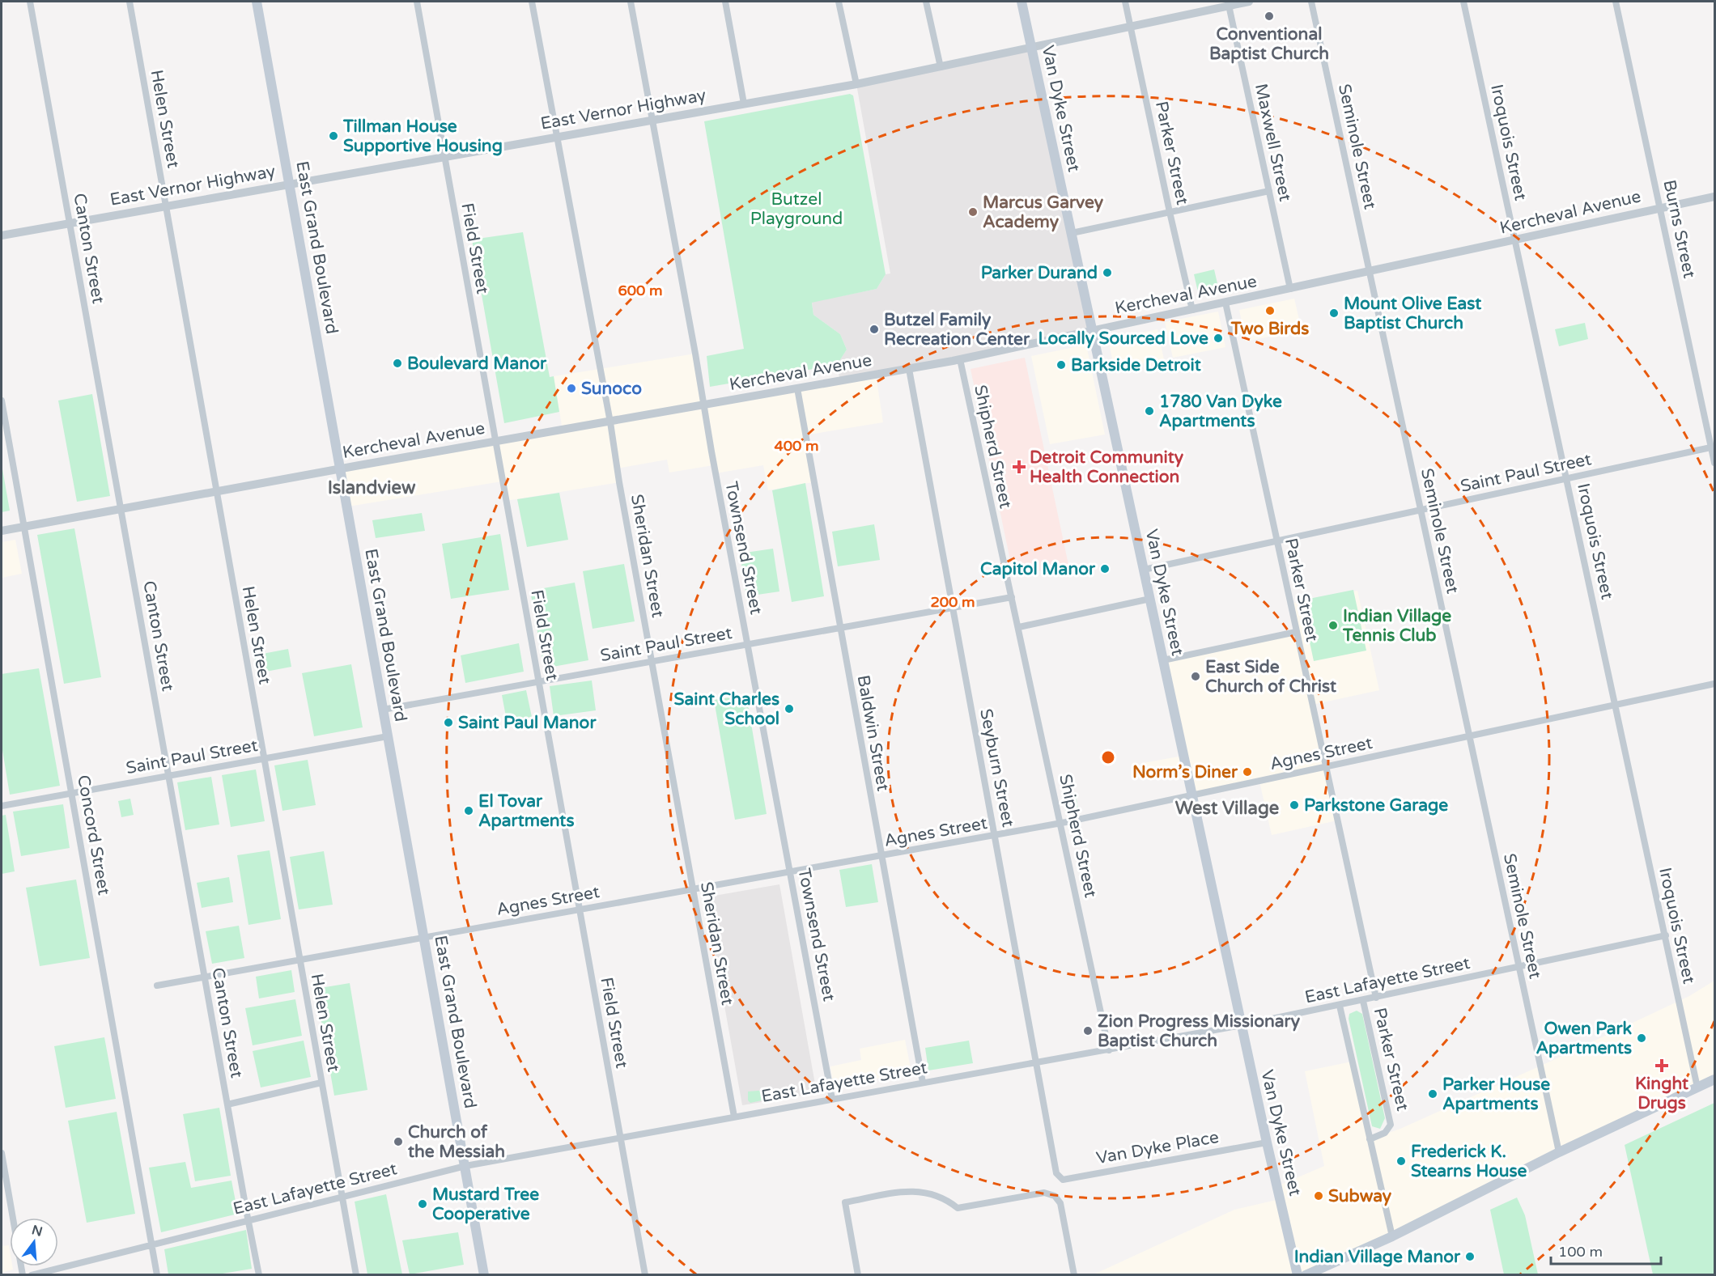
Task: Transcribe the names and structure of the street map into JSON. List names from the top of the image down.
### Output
{
  "streets": {
    "main road": ["Van Dyke Street", "East Grand Boulevard"],
    "street": [
      "East Vernor Highway",
      "Helen Street",
      "Maxwell Street",
      "Iroquois Street",
      "Seminole Street",
      "Parker Street",
      "Kercheval Avenue",
      "Burns Street",
      "Canton Street",
      "Field Street",
      "Shipherd Street",
      "Saint Paul Street",
      "Townsend Street",
      "Sheridan Street",
      "Baldwin Street",
      "Agnes Street",
      "Seyburn Street",
      "Concord Street",
      "East Lafayette Street",
      "Van Dyke Place"
    ]
  },
  "crossings": [
    ["Van Dyke Street", "East Vernor Highway"],
    ["Van Dyke Street", "Kercheval Avenue"],
    ["Van Dyke Street", "Saint Paul Street"],
    ["Van Dyke Street", "Agnes Street"],
    ["Van Dyke Street", "East Lafayette Street"],
    ["Van Dyke Street", "Van Dyke Place"],
    ["East Vernor Highway", "Helen Street"],
    ["East Vernor Highway", "Maxwell Street"],
    ["East Vernor Highway", "Parker Street"],
    ["East Vernor Highway", "East Grand Boulevard"],
    ["East Vernor Highway", "Canton Street"],
    ["East Vernor Highway", "Field Street"],
    ["East Vernor Highway", "Townsend Street"],
    ["East Vernor Highway", "Sheridan Street"],
    ["Helen Street", "Kercheval Avenue"],
    ["Helen Street", "Saint Paul Street"],
    ["Helen Street", "Agnes Street"],
    ["Helen Street", "East Lafayette Street"],
    ["Maxwell Street", "Kercheval Avenue"],
    ["Iroquois Street", "Kercheval Avenue"],
    ["Iroquois Street", "Saint Paul Street"],
    ["Iroquois Street", "Agnes Street"],
    ["Iroquois Street", "East Lafayette Street"],
    ["Seminole Street", "Kercheval Avenue"],
    ["Seminole Street", "Saint Paul Street"],
    ["Seminole Street", "Agnes Street"],
    ["Seminole Street", "East Lafayette Street"],
    ["Parker Street", "Kercheval Avenue"],
    ["Parker Street", "Saint Paul Street"],
    ["Parker Street", "Agnes Street"],
    ["Parker Street", "East Lafayette Street"],
    ["Kercheval Avenue", "Burns Street"],
    ["Kercheval Avenue", "East Grand Boulevard"],
    ["Kercheval Avenue", "Canton Street"],
    ["Kercheval Avenue", "Field Street"],
    ["Kercheval Avenue", "Shipherd Street"],
    ["Kercheval Avenue", "Townsend Street"],
    ["Kercheval Avenue", "Sheridan Street"],
    ["Kercheval Avenue", "Baldwin Street"],
    ["Kercheval Avenue", "Seyburn Street"],
    ["Kercheval Avenue", "Concord Street"],
    ["Burns Street", "Saint Paul Street"],
    ["East Grand Boulevard", "Saint Paul Street"],
    ["East Grand Boulevard", "Agnes Street"],
    ["East Grand Boulevard", "East Lafayette Street"],
    ["Canton Street", "Saint Paul Street"],
    ["Canton Street", "Agnes Street"],
    ["Canton Street", "East Lafayette Street"],
    ["Field Street", "Saint Paul Street"],
    ["Field Street", "Agnes Street"],
    ["Field Street", "East Lafayette Street"],
    ["Shipherd Street", "Saint Paul Street"],
    ["Shipherd Street", "Agnes Street"],
    ["Shipherd Street", "East Lafayette Street"],
    ["Saint Paul Street", "Townsend Street"],
    ["Saint Paul Street", "Sheridan Street"],
    ["Saint Paul Street", "Baldwin Street"],
    ["Saint Paul Street", "Seyburn Street"],
    ["Saint Paul Street", "Concord Street"],
    ["Townsend Street", "Agnes Street"],
    ["Townsend Street", "East Lafayette Street"],
    ["Sheridan Street", "Agnes Street"],
    ["Sheridan Street", "East Lafayette Street"],
    ["Baldwin Street", "Agnes Street"],
    ["Baldwin Street", "East Lafayette Street"],
    ["Agnes Street", "Seyburn Street"],
    ["Seyburn Street", "East Lafayette Street"],
    ["Seyburn Street", "Van Dyke Place"],
    ["Concord Street", "East Lafayette Street"]
  ],
  "districts": ["Islandview", "West Village"],
  "parks": ["Butzel Playground"],
  "places": {
    "other": [
      "Conventional Baptist Church",
      "Tillman House Supportive Housing",
      "Marcus Garvey Academy",
      "Parker Durand",
      "Two Birds",
      "Mount Olive East Baptist Church",
      "Butzel Family Recreation Center",
      "Locally Sourced Love",
      "Boulevard Manor",
      "Barkside Detroit",
      "Sunoco",
      "1780 Van Dyke Apartments",
      "Capitol Manor",
      "Indian Village Tennis Club",
      "East Side Church of Christ",
      "Saint Charles School",
      "Saint Paul Manor",
      "Norm’s Diner",
      "Parkstone Garage",
      "El Tovar Apartments",
      "Zion Progress Missionary Baptist Church",
      "Owen Park Apartments",
      "Parker House Apartments",
      "Church of the Messiah",
      "Frederick K. Stearns House",
      "Subway",
      "Mustard Tree Cooperative",
      "Indian Village Manor"
    ],
    "health": ["Detroit Community Health Connection", "Kinght Drugs"]
  },
  "scale_bar": "100 m",
  "north": "top",
  "rings": ["600 m", "400 m", "200 m"]
}
